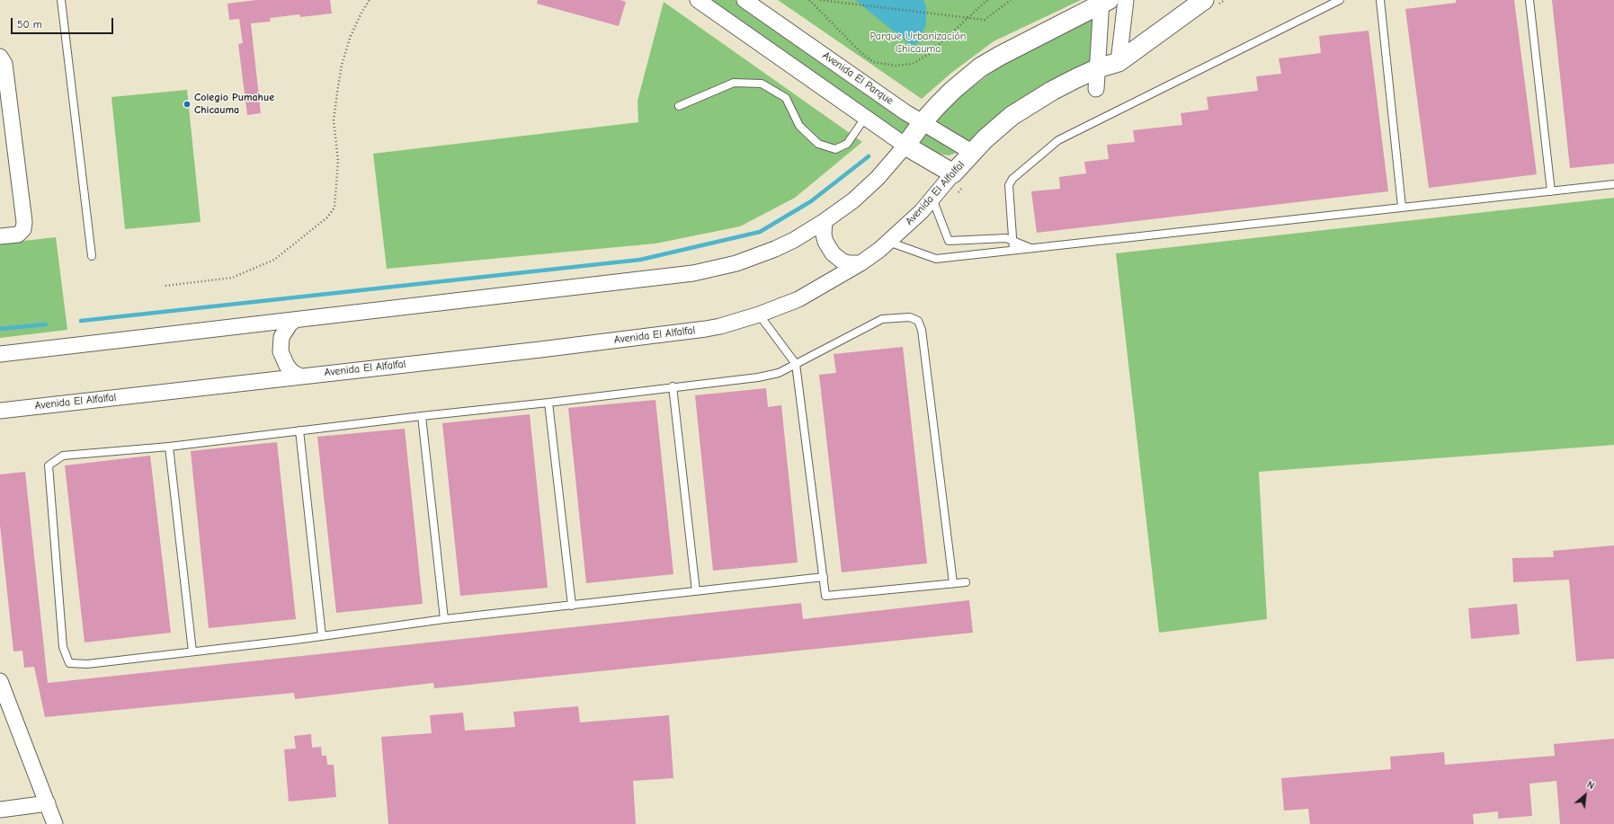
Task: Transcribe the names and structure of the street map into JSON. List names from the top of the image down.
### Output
{
  "streets": {
    "street": ["Avenida El Parque", "Avenida El Alfalfal"]
  },
  "crossings": [
    ["Avenida El Parque", "Avenida El Alfalfal"]
  ],
  "parks": ["Parque Urbanización Chicauma"],
  "places": ["Colegio Pumahue Chicauma"],
  "scale_bar": "50 m",
  "north": "top right"
}
